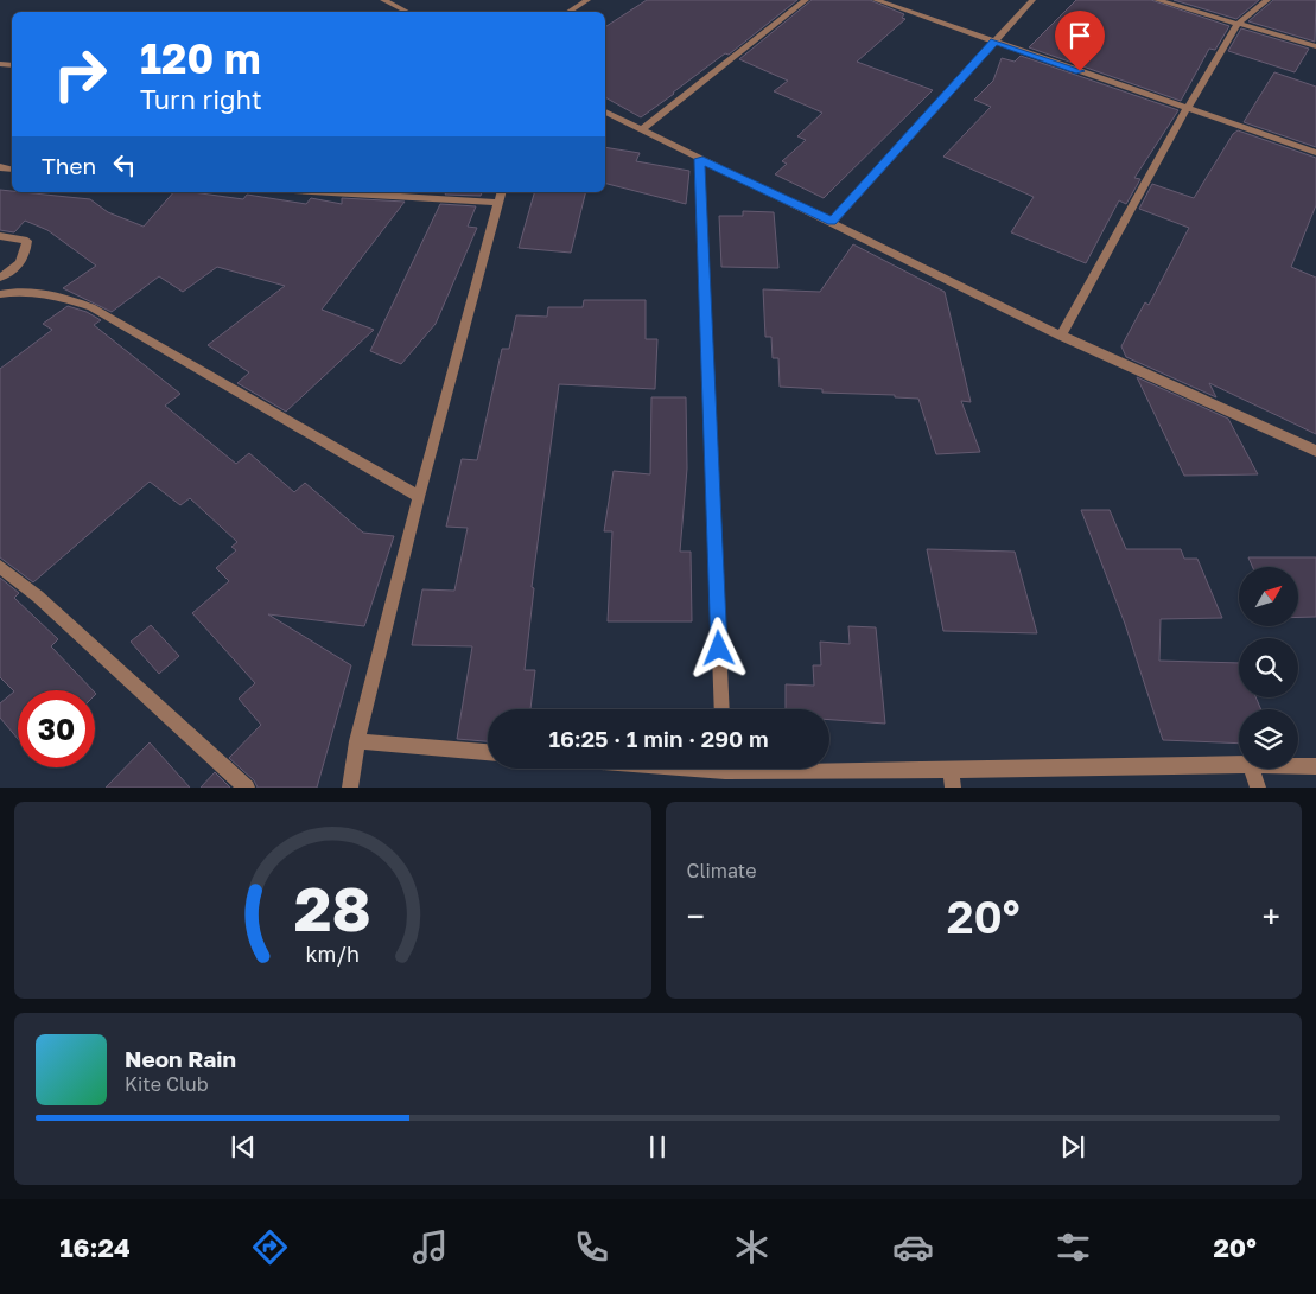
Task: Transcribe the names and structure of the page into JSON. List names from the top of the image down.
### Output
{
  "north": "top right",
  "page": {
    "turn": ["120 m", "Turn right"],
    "then": "Then",
    "limit": "30",
    "trip": "16:25 · 1 min · 290 m",
    "tile": "Climate",
    "heat": ["−", "20°", "+"],
    "song": ["Neon Rain", "Kite Club"],
    "tabs": ["16:24", "20°"],
    "gauge": ["28", "km/h"]
  }
}
